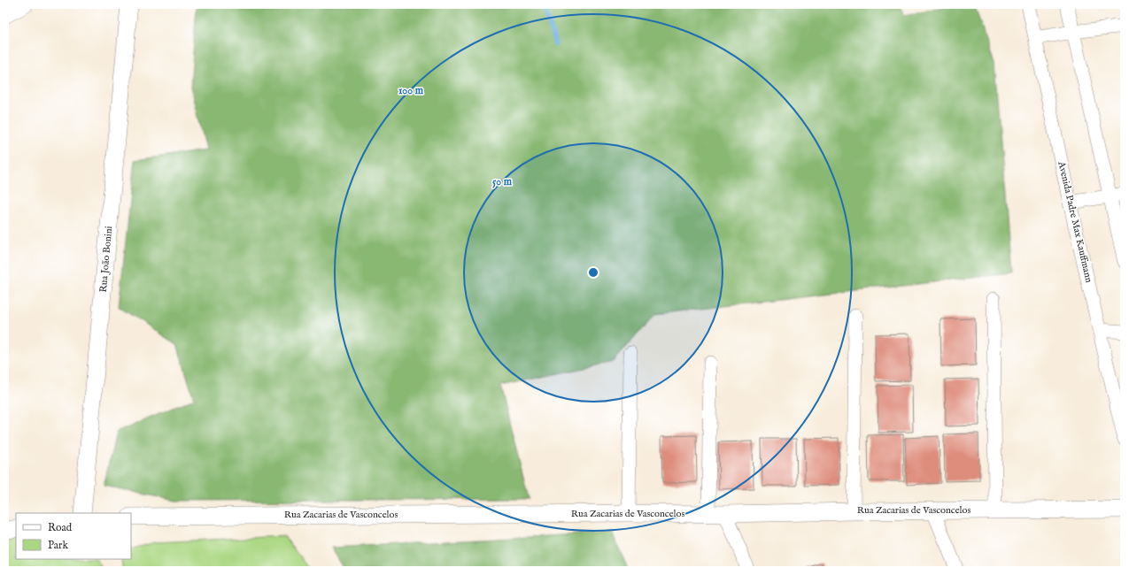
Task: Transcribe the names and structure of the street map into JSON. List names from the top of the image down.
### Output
{
  "streets": {
    "street": ["Avenida Padre Max Kauffmann", "Rua João Bonini", "Rua Zacarias de Vasconcelos"]
  },
  "legend": ["Road", "Park"],
  "rings": ["100 m", "50 m"]
}
